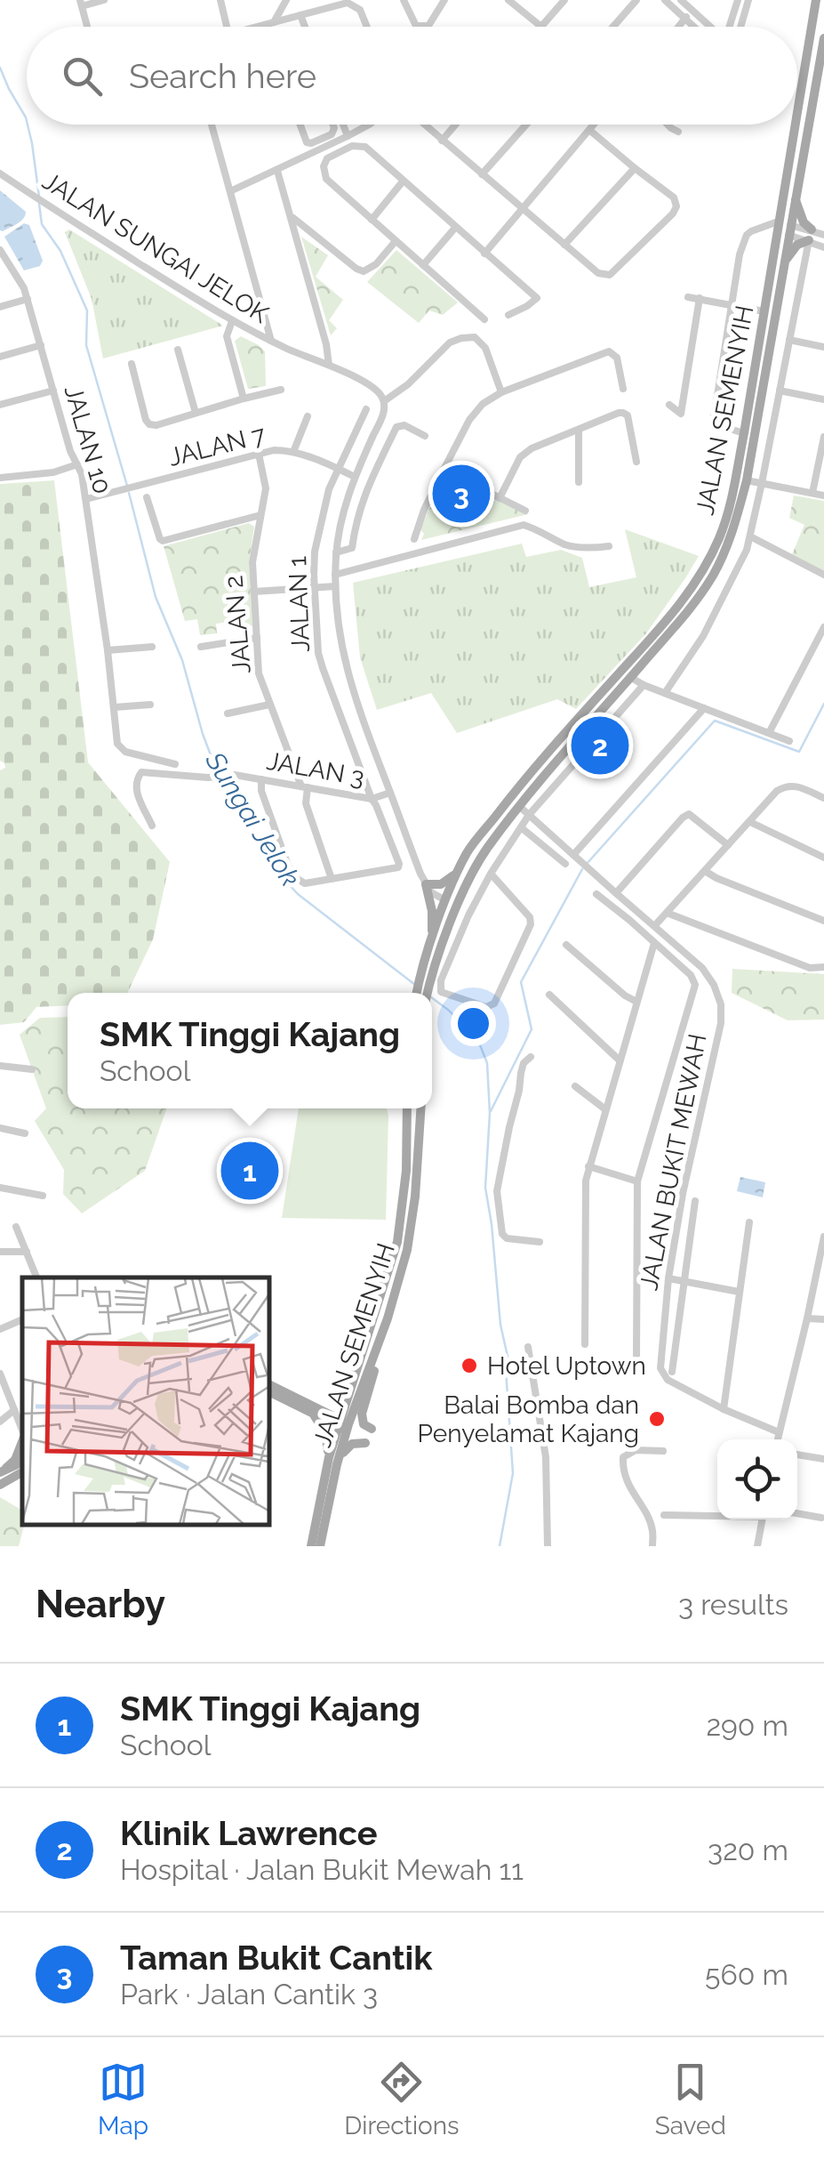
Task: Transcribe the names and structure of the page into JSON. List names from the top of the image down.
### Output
{
  "streets": {
    "main road": ["JALAN SEMENYIH"],
    "street": [
      "JALAN SUNGAI JELOK",
      "JALAN 10",
      "JALAN 7",
      "JALAN 1",
      "JALAN 2",
      "JALAN 3",
      "JALAN BUKIT MEWAH"
    ]
  },
  "crossings": [
    ["JALAN SEMENYIH", "JALAN BUKIT MEWAH"],
    ["JALAN 10", "JALAN 7"],
    ["JALAN 7", "JALAN 1"],
    ["JALAN 7", "JALAN 2"],
    ["JALAN 1", "JALAN 2"],
    ["JALAN 1", "JALAN 3"],
    ["JALAN 2", "JALAN 3"]
  ],
  "water": ["Sungai Jelok"],
  "places": ["Hotel Uptown", "Balai Bomba dan Penyelamat Kajang"],
  "page": {
    "search": "Search here",
    "pins": ["3", "2", "1"],
    "popup": ["SMK Tinggi Kajang", "School"],
    "heading": ["Nearby", "3 results"],
    "list": [
      {
        "mark": "1",
        "name": "SMK Tinggi Kajang",
        "note": "School",
        "value": "290 m"
      },
      {
        "mark": "2",
        "name": "Klinik Lawrence",
        "note": "Hospital · Jalan Bukit Mewah 11",
        "value": "320 m"
      },
      {
        "mark": "3",
        "name": "Taman Bukit Cantik",
        "note": "Park · Jalan Cantik 3",
        "value": "560 m"
      }
    ],
    "nav": ["Map", "Directions", "Saved"]
  }
}
